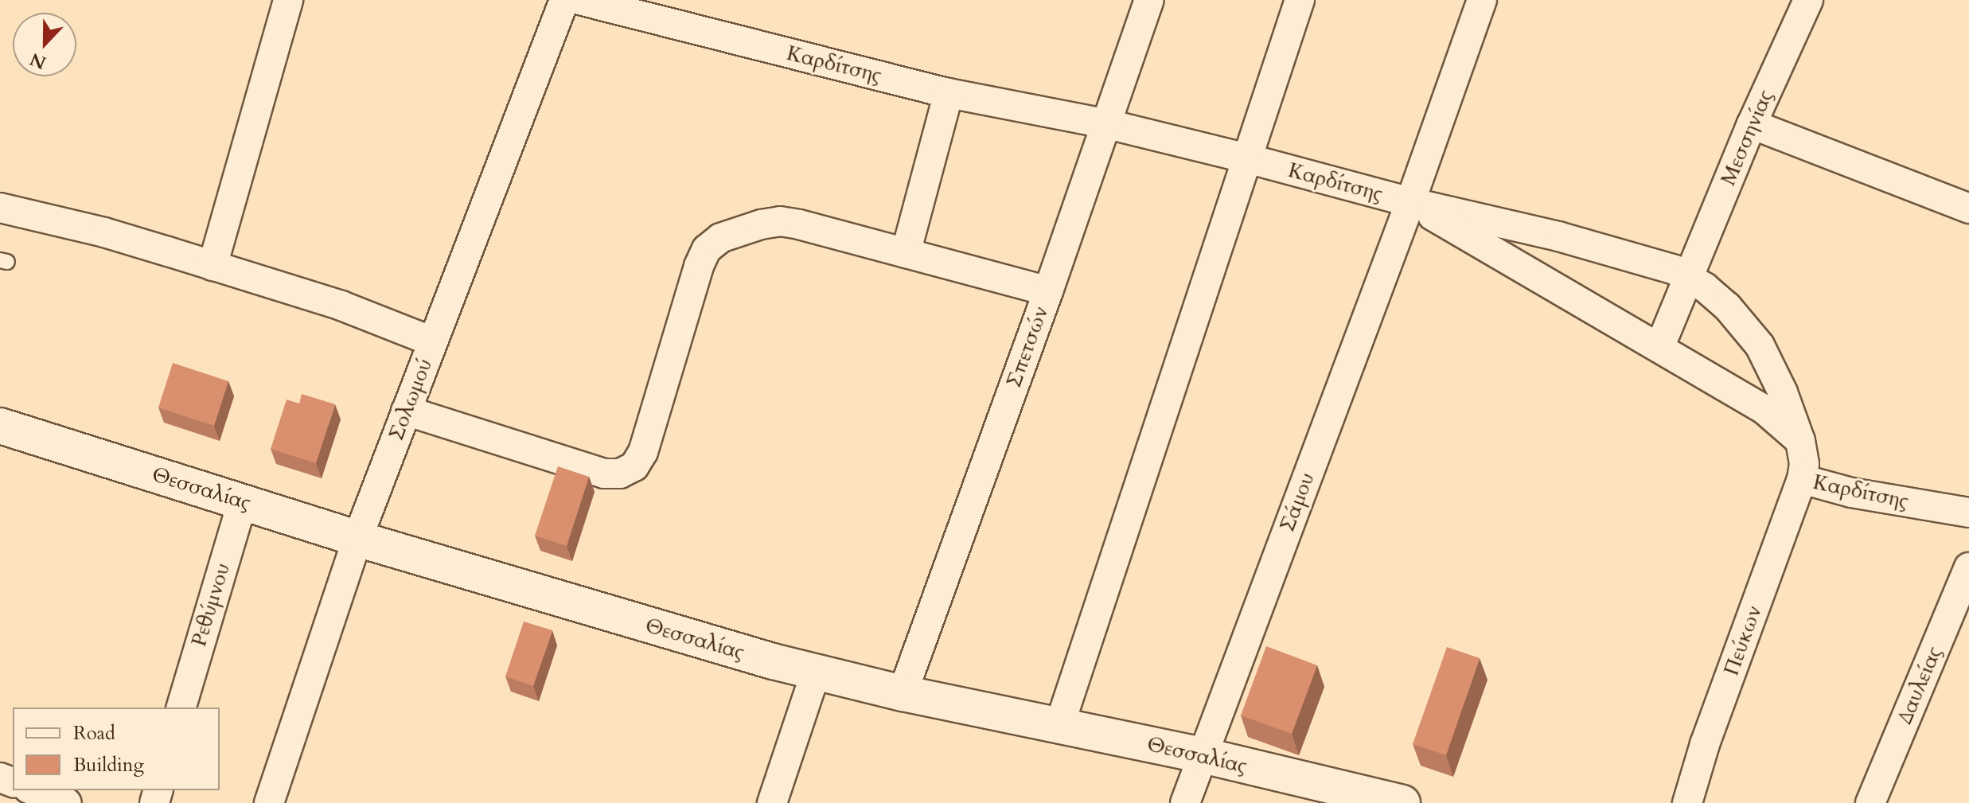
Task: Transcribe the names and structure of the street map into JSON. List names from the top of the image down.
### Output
{
  "streets": {
    "street": [
      "Καρδίτσης",
      "Μεσσηνίας",
      "Σπετσών",
      "Σολωμού",
      "Θεσσαλίας",
      "Σάμου",
      "Ρεθύμνου",
      "Πεύκων",
      "Δαυλείας"
    ]
  },
  "crossings": [
    ["Καρδίτσης", "Μεσσηνίας"],
    ["Καρδίτσης", "Σπετσών"],
    ["Καρδίτσης", "Σάμου"],
    ["Καρδίτσης", "Πεύκων"],
    ["Σπετσών", "Θεσσαλίας"],
    ["Σολωμού", "Θεσσαλίας"],
    ["Θεσσαλίας", "Σάμου"],
    ["Θεσσαλίας", "Ρεθύμνου"]
  ],
  "legend": ["Road", "Building"],
  "north": "bottom"
}
